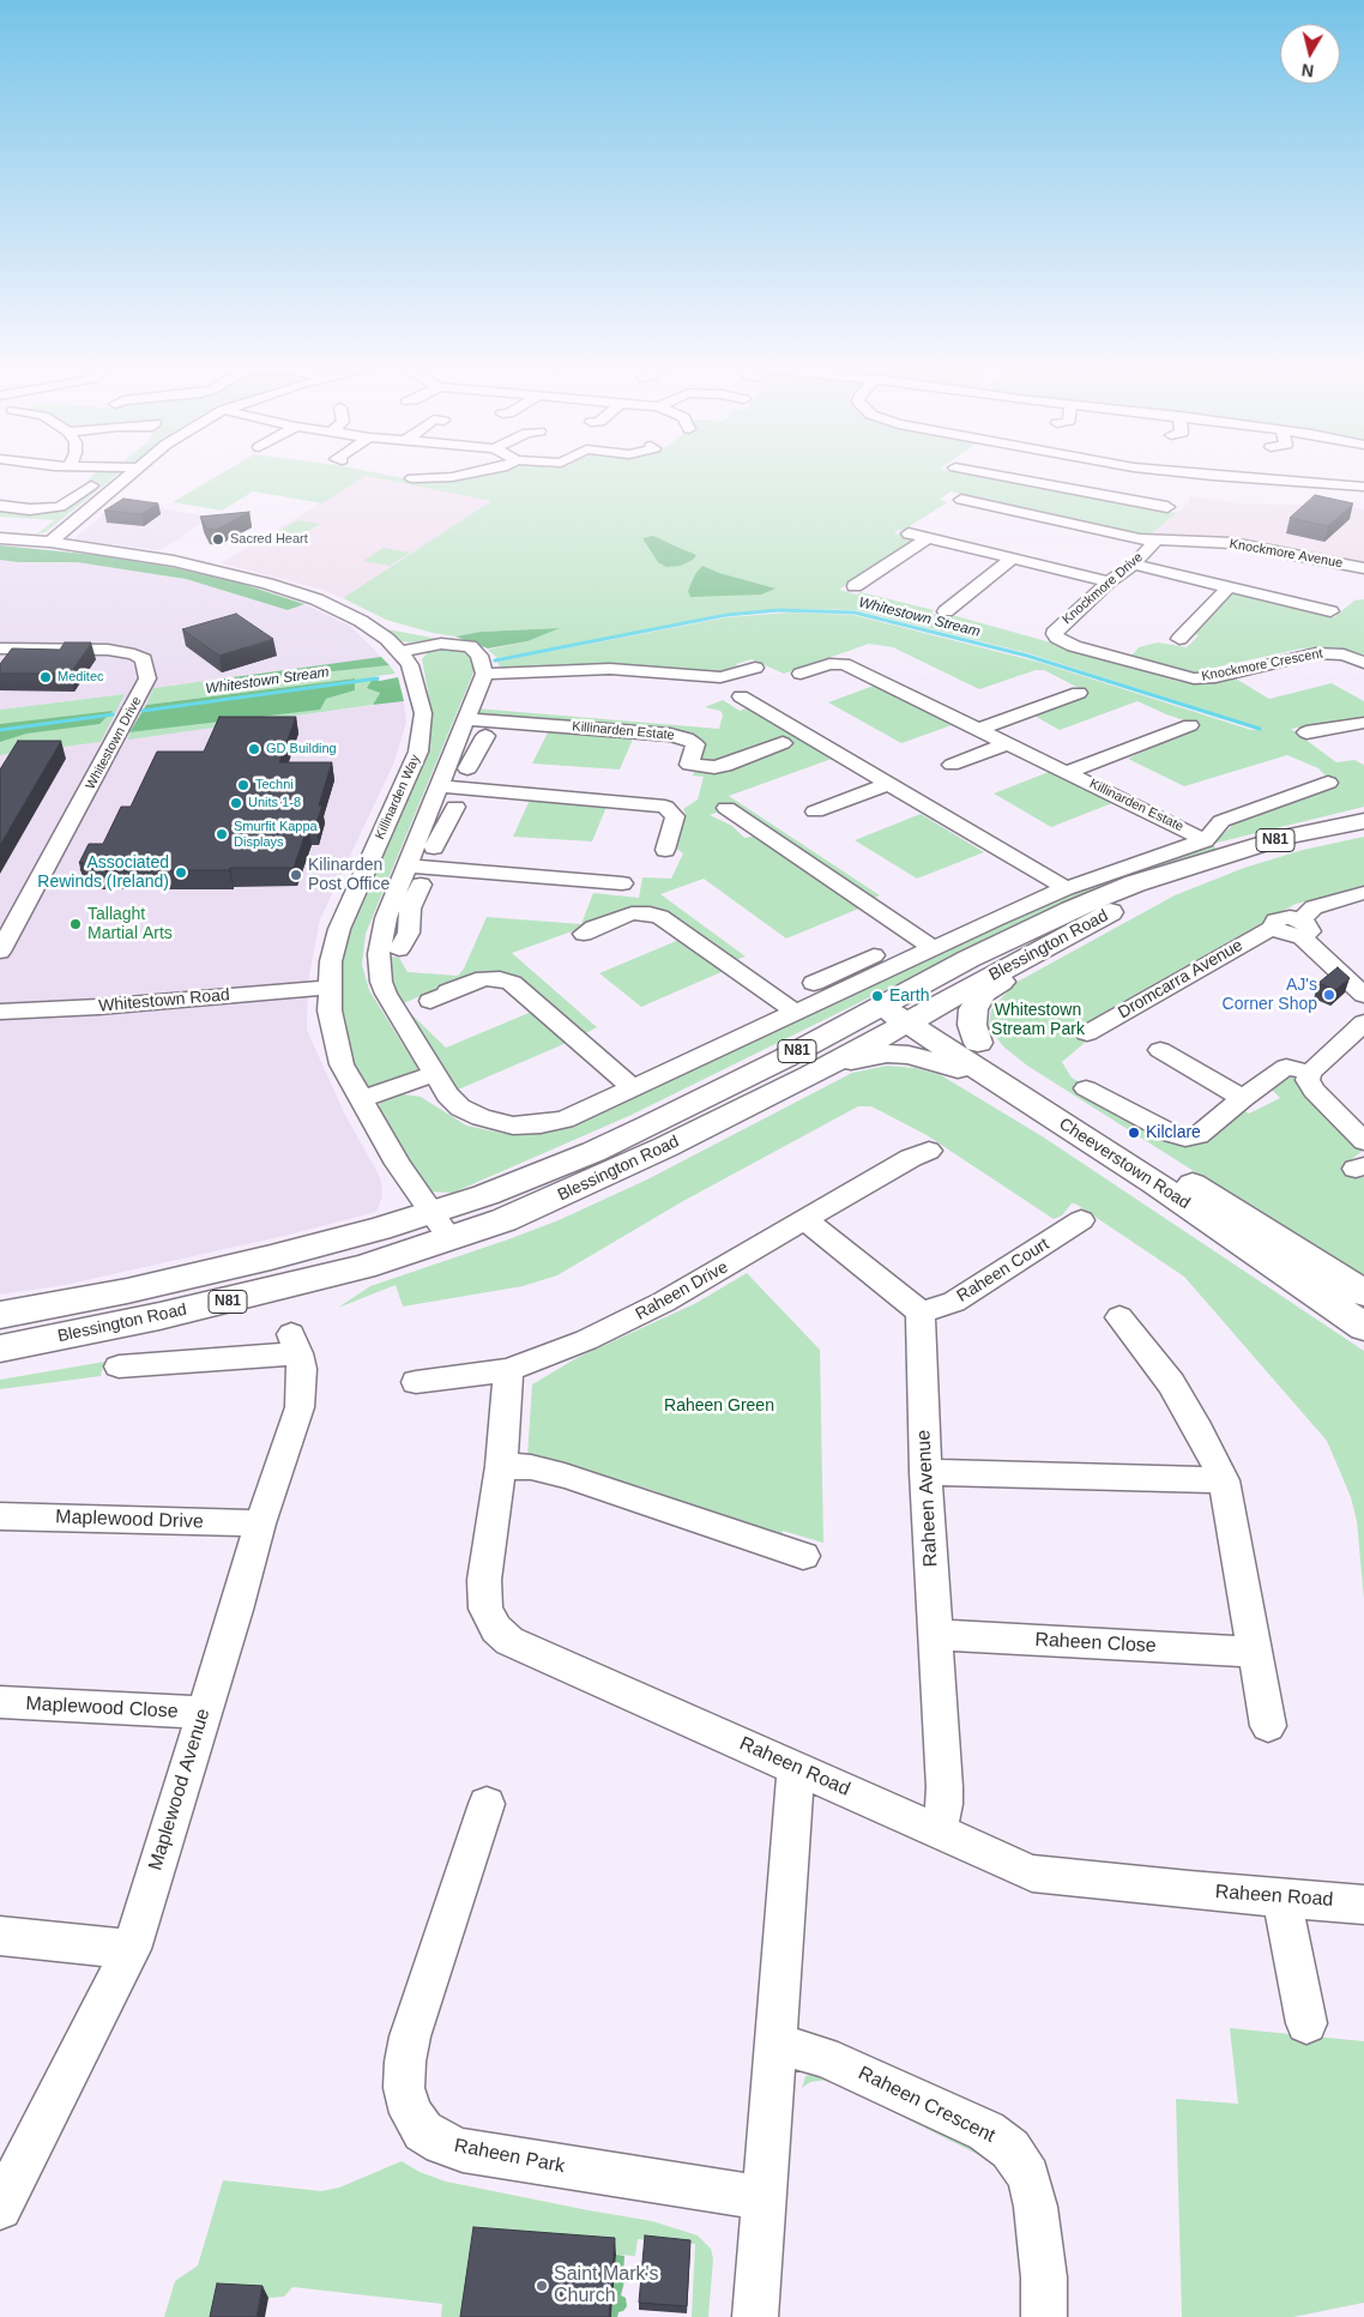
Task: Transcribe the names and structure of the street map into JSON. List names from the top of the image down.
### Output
{
  "streets": {
    "main road": ["N81", "Blessington Road", "Cheeverstown Road"],
    "street": [
      "Knockmore Avenue",
      "Knockmore Drive",
      "Knockmore Crescent",
      "Killinarden Estate",
      "Whitestown Drive",
      "Killinarden Way",
      "Dromcarra Avenue",
      "Whitestown Road",
      "Raheen Court",
      "Raheen Drive",
      "Raheen Avenue",
      "Maplewood Drive",
      "Raheen Close",
      "Maplewood Close",
      "Raheen Road",
      "Maplewood Avenue",
      "Raheen Crescent",
      "Raheen Park"
    ]
  },
  "crossings": [
    ["Knockmore Avenue", "Knockmore Drive"],
    ["Knockmore Drive", "Knockmore Crescent"],
    ["Killinarden Way", "Blessington Road"],
    ["Killinarden Way", "Whitestown Road"],
    ["Blessington Road", "Cheeverstown Road"],
    ["Raheen Court", "Raheen Avenue"],
    ["Raheen Drive", "Raheen Road"],
    ["Raheen Avenue", "Raheen Close"],
    ["Raheen Avenue", "Raheen Road"],
    ["Maplewood Drive", "Maplewood Avenue"],
    ["Maplewood Close", "Maplewood Avenue"]
  ],
  "water": ["Whitestown Stream"],
  "parks": ["Whitestown Stream Park", "Raheen Green"],
  "places": [
    "Sacred Heart",
    "Meditec",
    "GD Building",
    "Techni",
    "Units 1-8",
    "Smurfit Kappa Displays",
    "Associated Rewinds (Ireland)",
    "Kilinarden Post Office",
    "Tallaght Martial Arts",
    "AJ's Corner Shop",
    "Earth",
    "Kilclare",
    "Saint Mark's Church"
  ],
  "north": "bottom"
}
